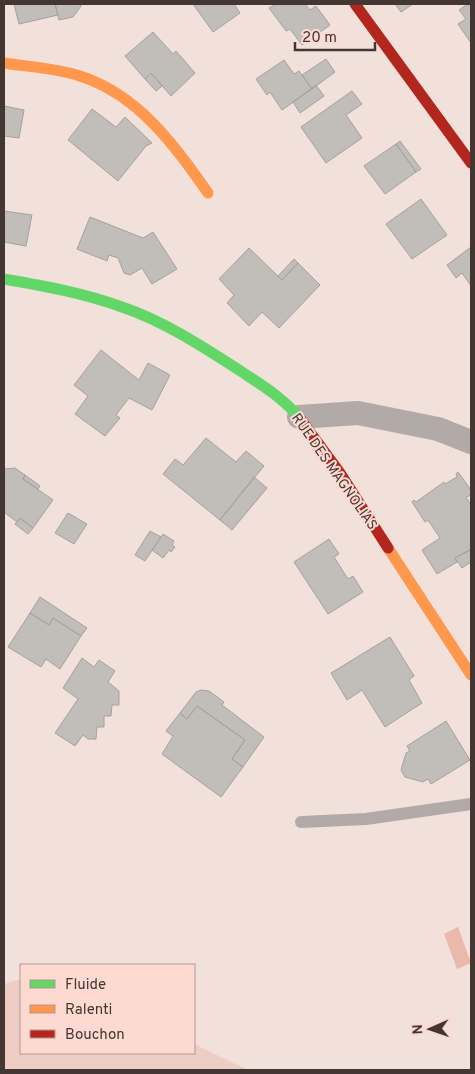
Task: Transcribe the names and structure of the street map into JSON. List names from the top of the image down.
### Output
{
  "streets": {
    "street": ["RUE DES MAGNOLIAS"]
  },
  "legend": ["Fluide", "Ralenti", "Bouchon"],
  "scale_bar": "20 m",
  "north": "left"
}
